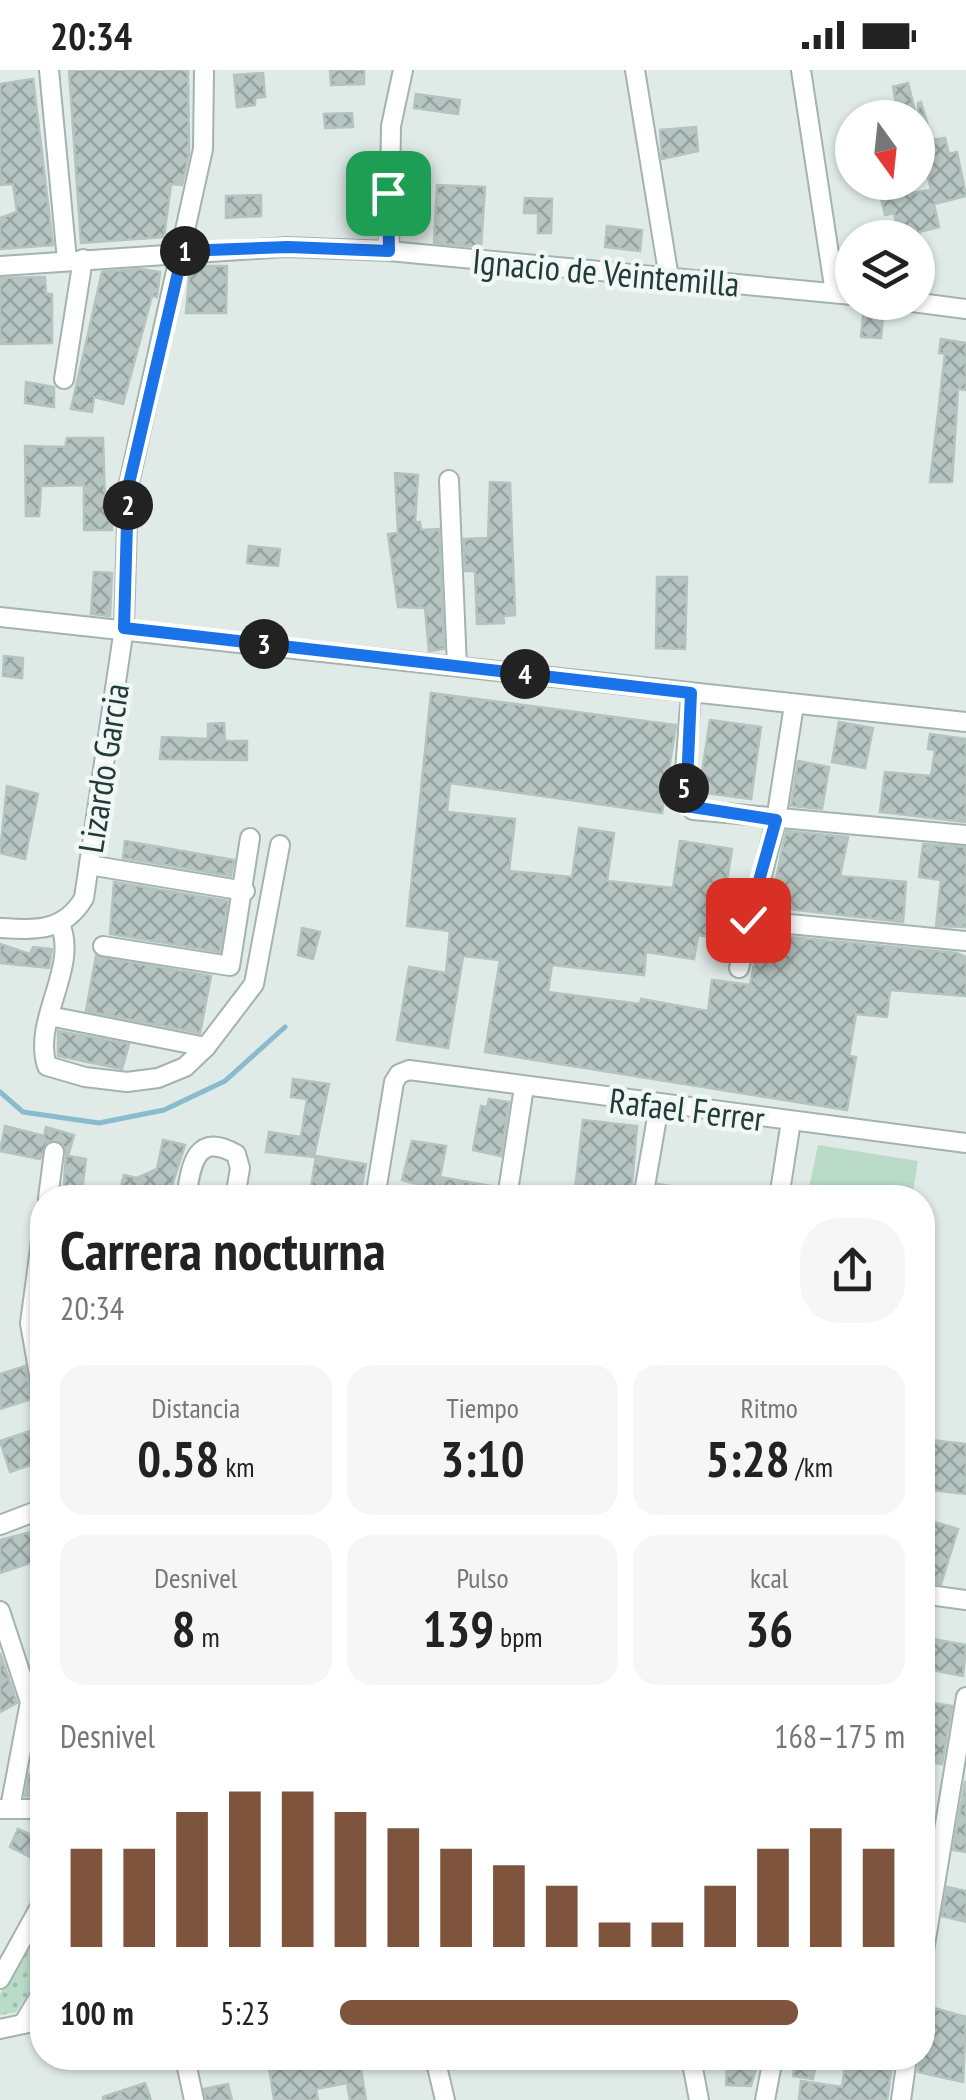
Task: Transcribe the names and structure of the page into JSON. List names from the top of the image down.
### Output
{
  "streets": {
    "street": ["Ignacio de Veintemilla", "Lizardo Garcia", "Rafael Ferrer"]
  },
  "crossings": [
    ["Ignacio de Veintemilla", "Lizardo Garcia"]
  ],
  "north": "bottom",
  "page": {
    "status": "20:34",
    "pins": [
      "1",
      "2",
      "3",
      "4",
      "5"
    ],
    "heading": ["Carrera nocturna", "20:34"],
    "stats": [
      ["Distancia", "0.58 km"],
      ["Tiempo", "3:10"],
      ["Ritmo", "5:28 /km"],
      ["Desnivel", "8 m"],
      ["Pulso", "139 bpm"],
      ["kcal", "36"]
    ],
    "chart": ["Desnivel", "168–175 m"],
    "list": [
      {
        "name": "100 m",
        "note": "5:23"
      }
    ]
  }
}
